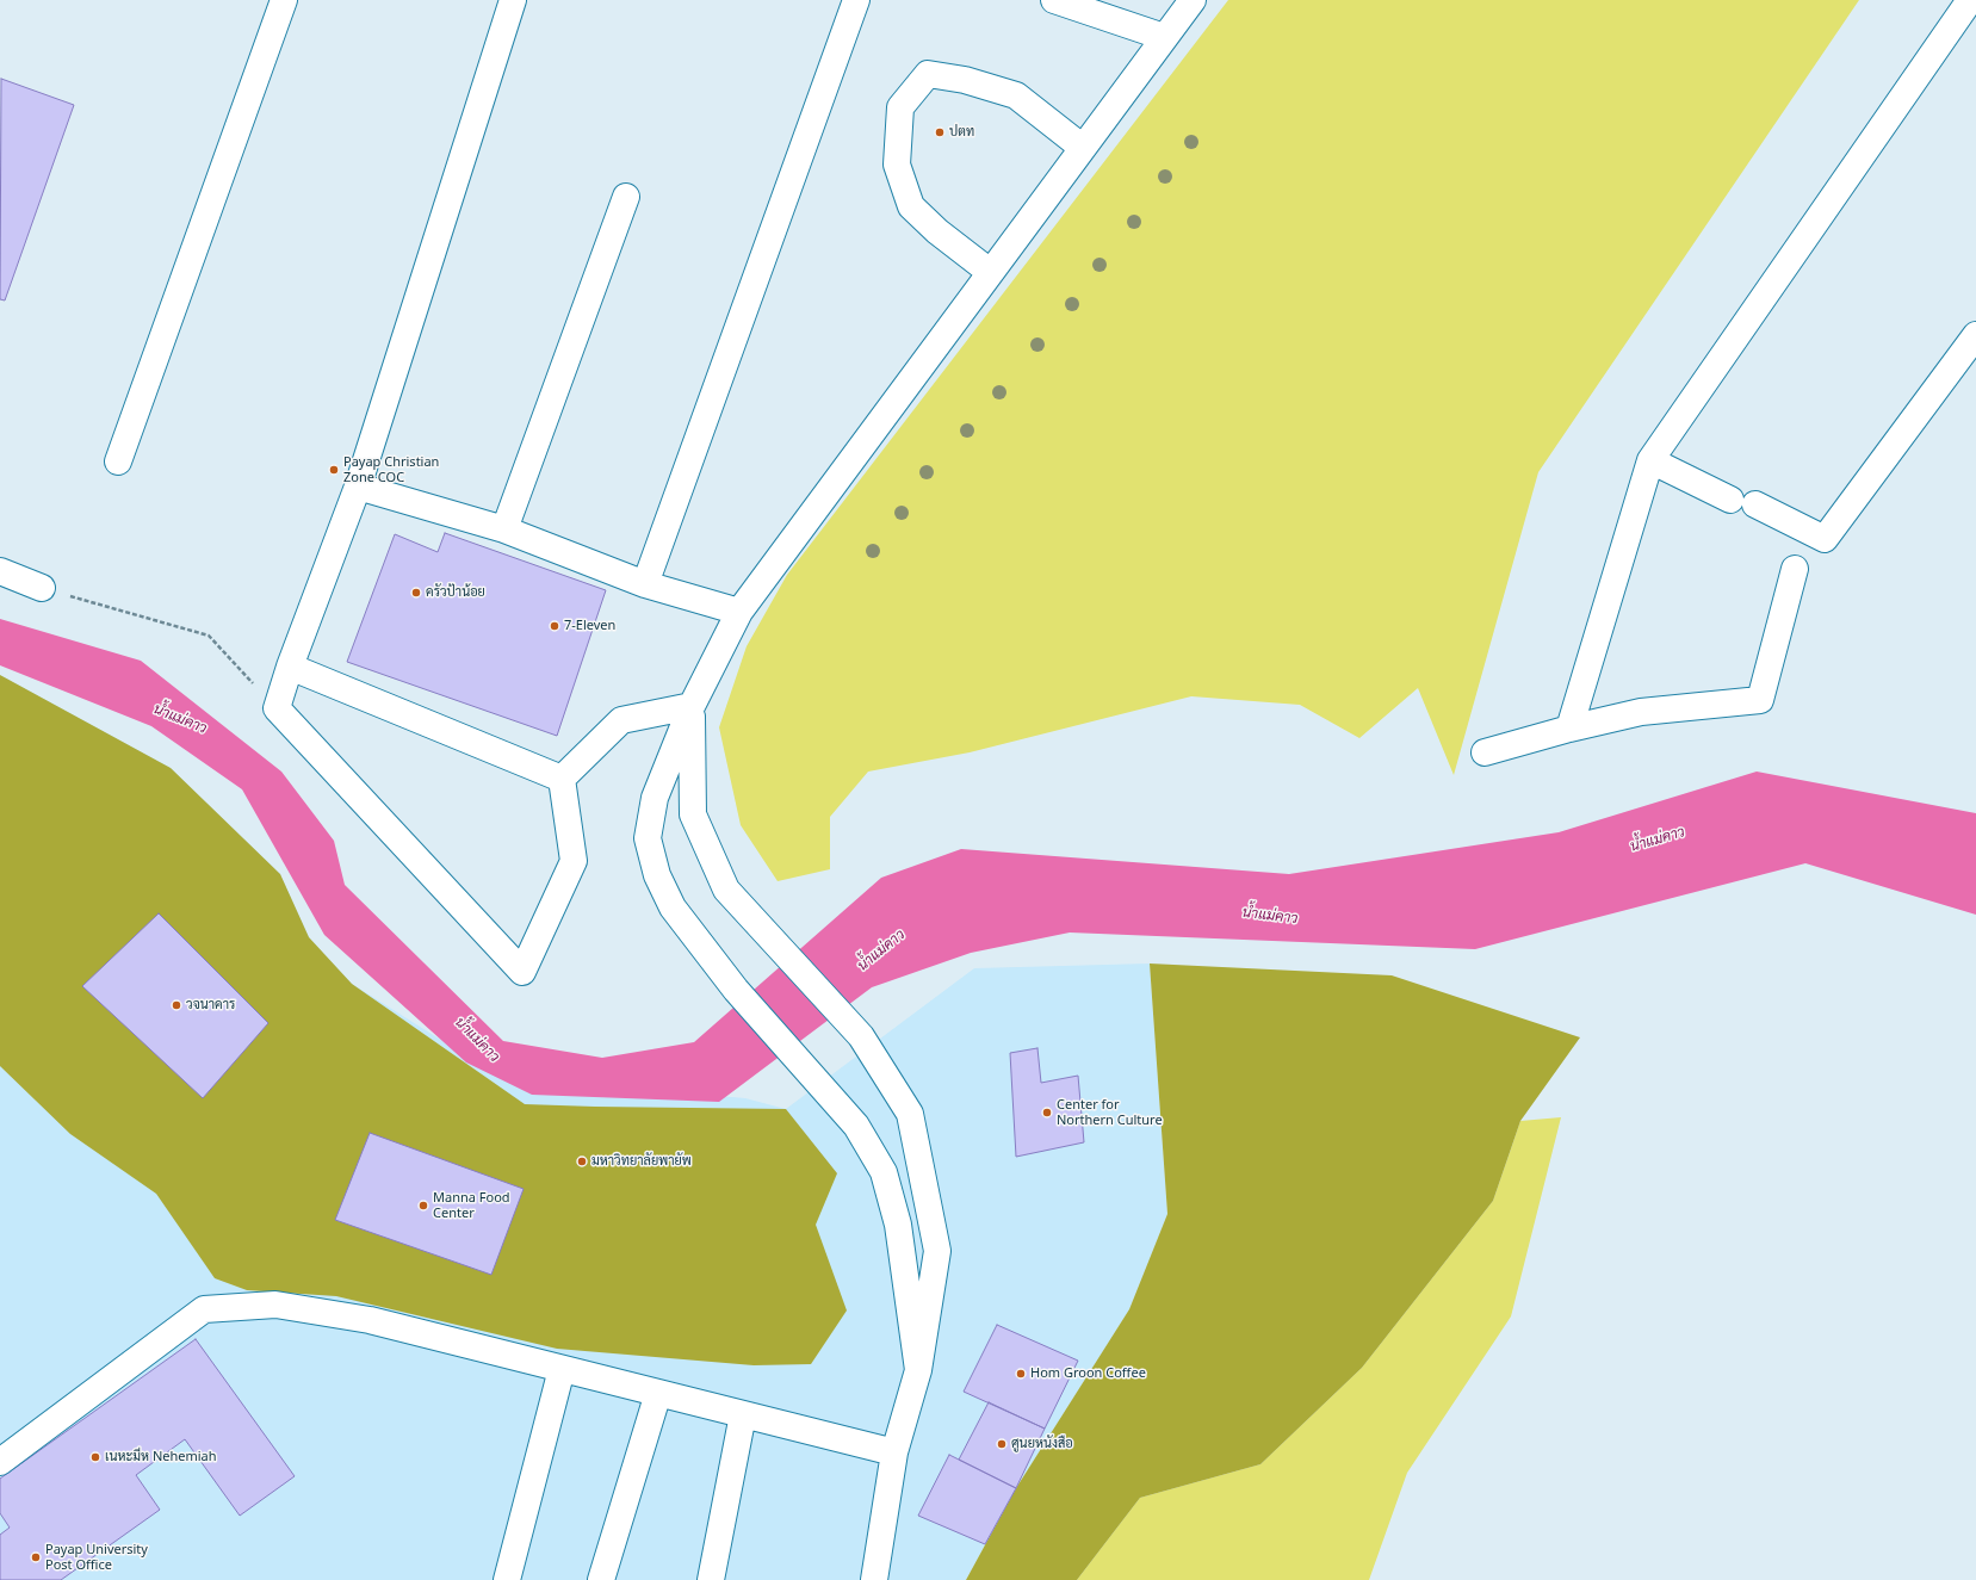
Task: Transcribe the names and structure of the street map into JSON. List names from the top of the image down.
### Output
{
  "water": ["น้ำแม่คาว"],
  "places": [
    "ปตท",
    "Payap Christian Zone COC",
    "ครัวป้าน้อย",
    "7-Eleven",
    "วจนาคาร",
    "Center for Northern Culture",
    "มหาวิทยาลัยพายัพ",
    "Manna Food Center",
    "Hom Groon Coffee",
    "ศูนยหนังสือ",
    "เนหะมีห Nehemiah",
    "Payap University Post Office"
  ]
}
